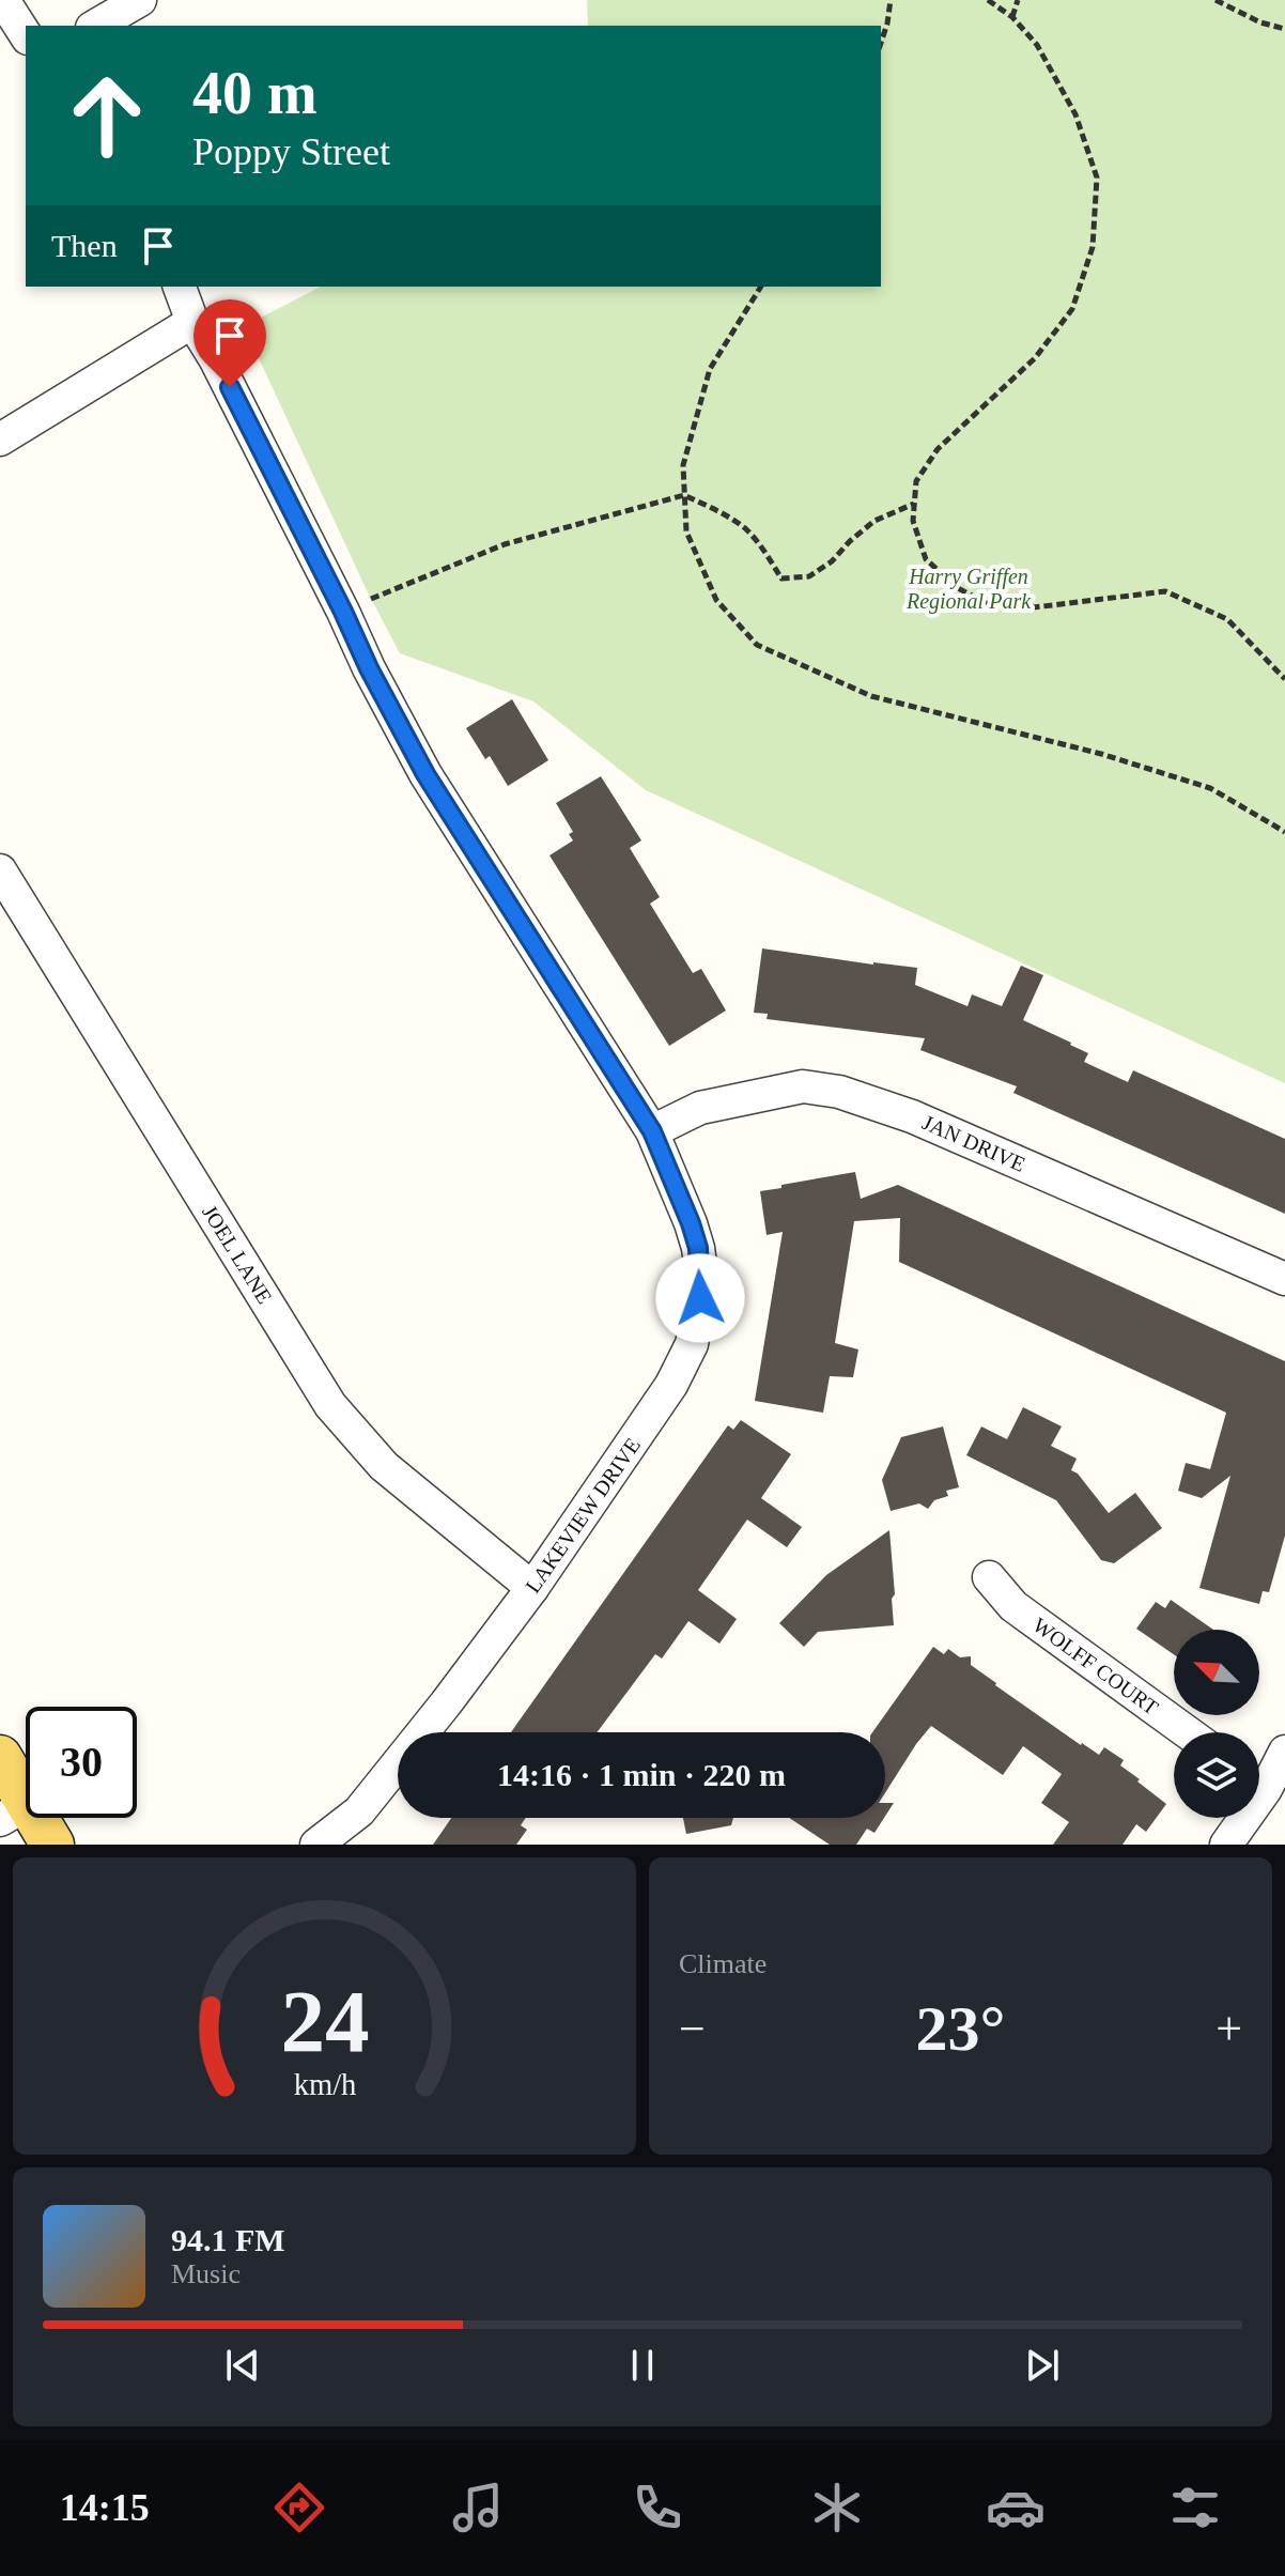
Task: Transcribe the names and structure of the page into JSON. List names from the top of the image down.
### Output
{
  "streets": {
    "street": [
      "JAN DRIVE",
      "JOEL LANE",
      "LAKEVIEW DRIVE",
      "WOLFF COURT"
    ]
  },
  "crossings": [
    ["JAN DRIVE", "LAKEVIEW DRIVE"],
    ["JOEL LANE", "LAKEVIEW DRIVE"]
  ],
  "parks": ["Harry Griffen Regional Park"],
  "north": "top left",
  "page": {
    "turn": ["40 m", "Poppy Street"],
    "then": "Then",
    "limit": "30",
    "trip": "14:16 · 1 min · 220 m",
    "tile": "Climate",
    "heat": ["−", "23°", "+"],
    "song": ["94.1 FM", "Music"],
    "tabs": "14:15",
    "gauge": ["24", "km/h"]
  }
}
